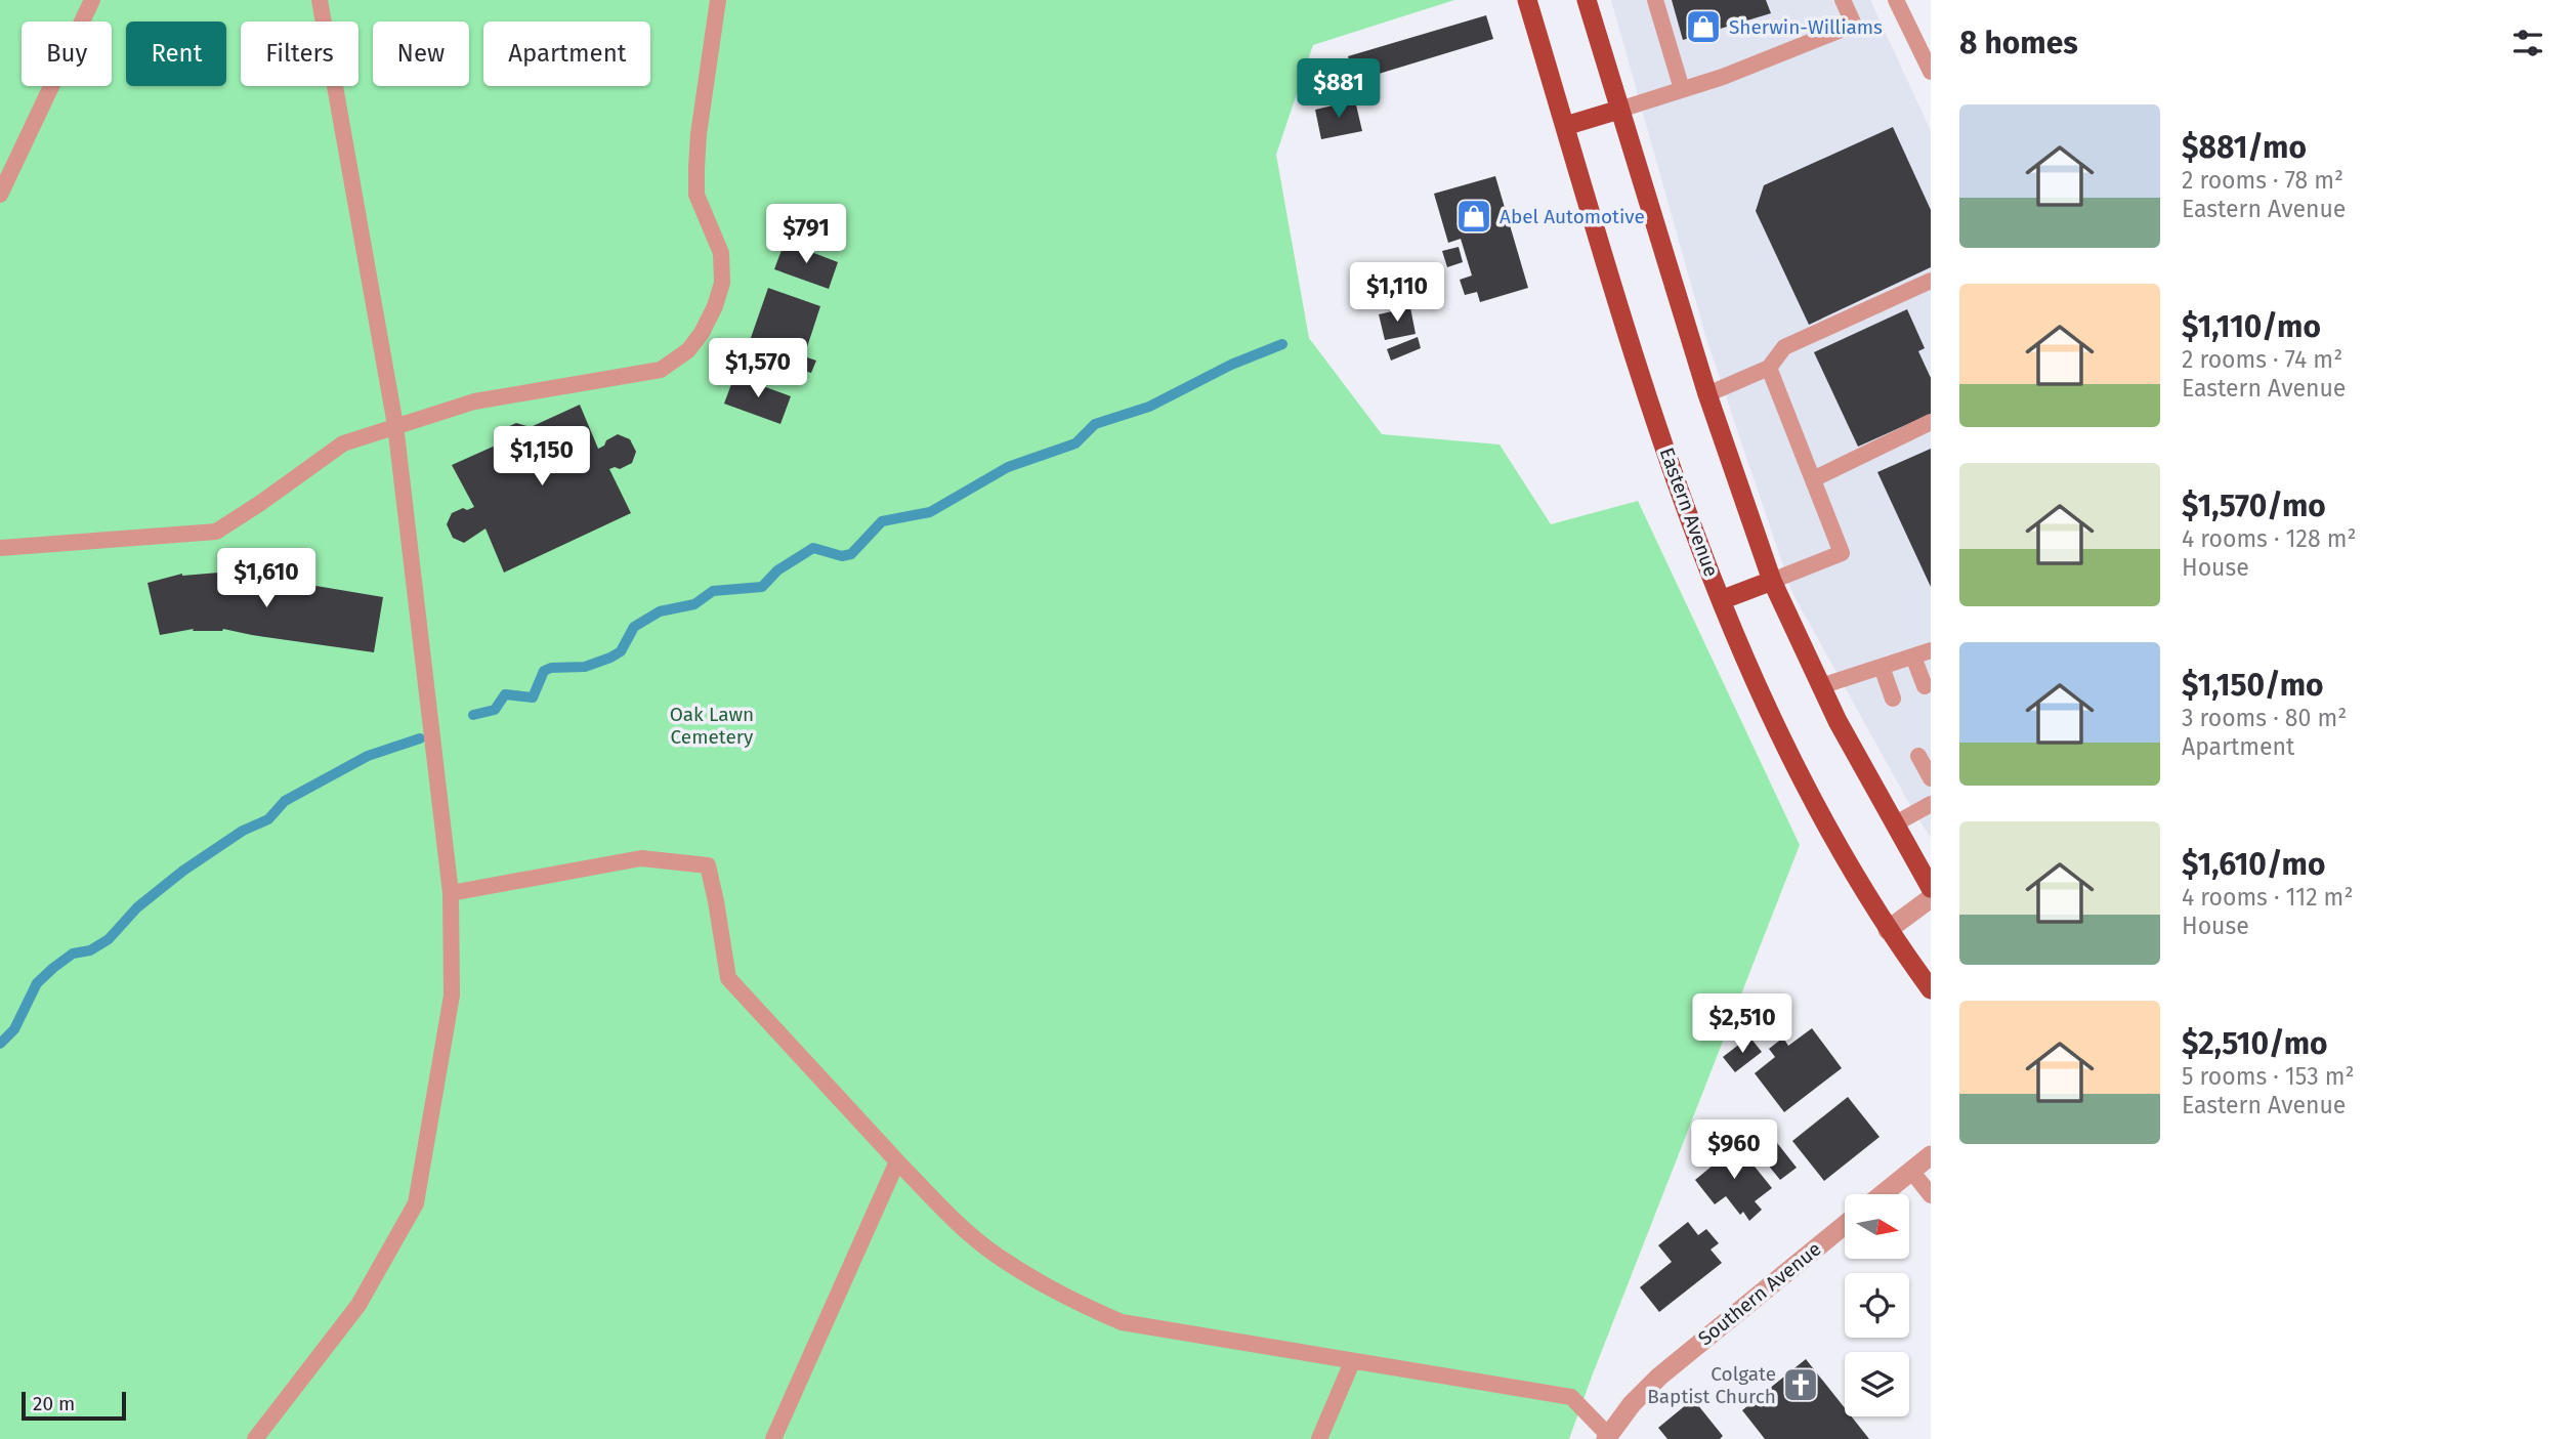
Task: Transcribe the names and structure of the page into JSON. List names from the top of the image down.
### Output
{
  "streets": {
    "main road": ["Eastern Avenue"],
    "street": ["Southern Avenue"]
  },
  "parks": ["Oak Lawn Cemetery"],
  "places": {
    "shop": ["Sherwin-Williams", "Abel Automotive"],
    "church": ["Colgate Baptist Church"]
  },
  "scale_bar": "20 m",
  "north": "right",
  "page": {
    "heading": "8 homes",
    "chip": [
      "Buy",
      "Rent",
      "Filters",
      "New",
      "Apartment"
    ],
    "price": [
      "$881",
      "$791",
      "$1,110",
      "$1,570",
      "$1,150",
      "$1,610",
      "$2,510",
      "$960"
    ],
    "list": [
      {
        "name": "$881/mo",
        "note": "2 rooms · 78 m² · Eastern Avenue"
      },
      {
        "name": "$1,110/mo",
        "note": "2 rooms · 74 m² · Eastern Avenue"
      },
      {
        "name": "$1,570/mo",
        "note": "4 rooms · 128 m² · House"
      },
      {
        "name": "$1,150/mo",
        "note": "3 rooms · 80 m² · Apartment"
      },
      {
        "name": "$1,610/mo",
        "note": "4 rooms · 112 m² · House"
      },
      {
        "name": "$2,510/mo",
        "note": "5 rooms · 153 m² · Eastern Avenue"
      }
    ],
    "scale": "20 m"
  }
}
